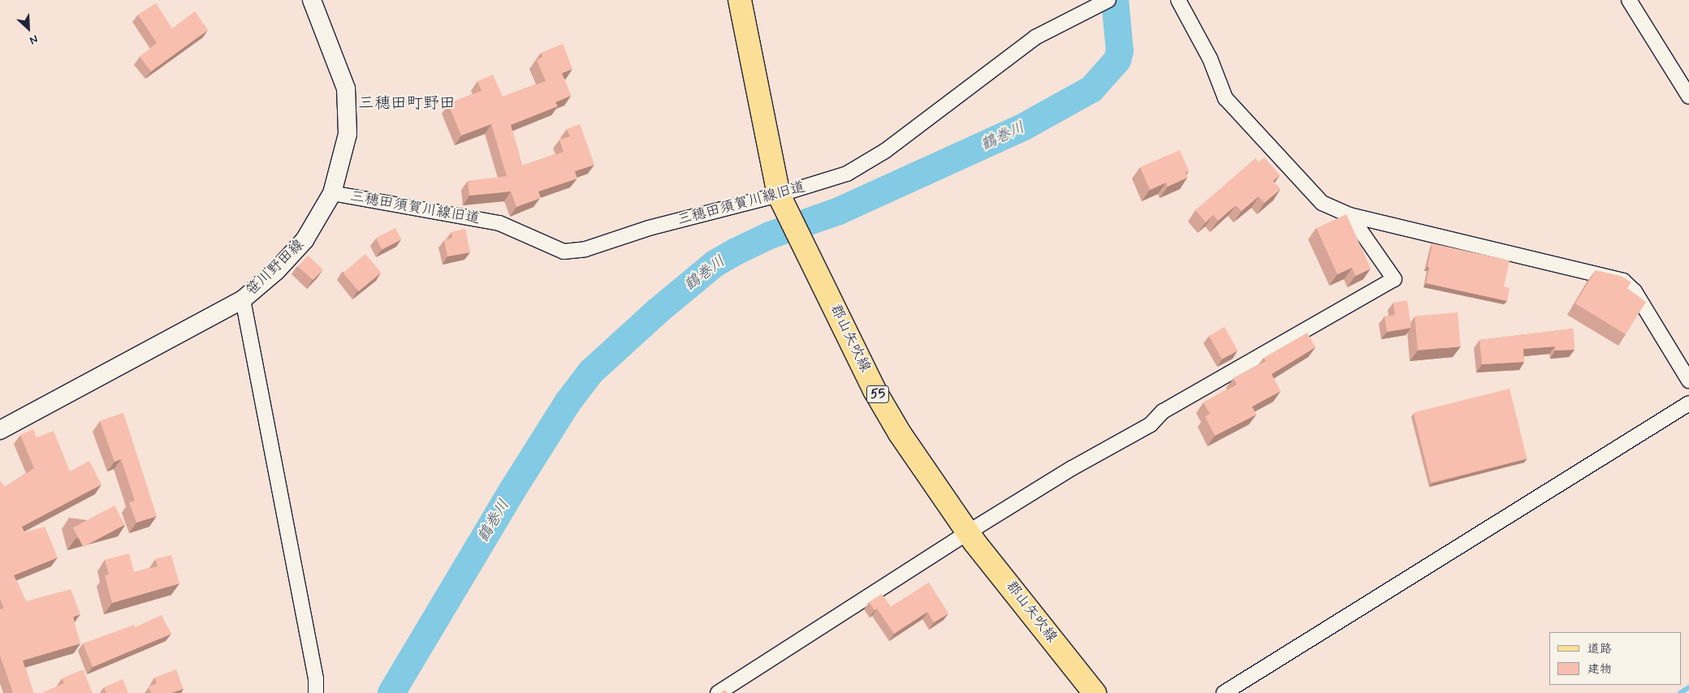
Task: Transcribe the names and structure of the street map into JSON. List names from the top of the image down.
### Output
{
  "streets": {
    "main road": ["郡山矢吹線", "55"],
    "street": ["三穂田須賀川線旧道", "笹川野田線"]
  },
  "crossings": [
    ["三穂田須賀川線旧道", "笹川野田線"],
    ["三穂田須賀川線旧道", "郡山矢吹線"]
  ],
  "districts": ["三穂田町野田"],
  "water": ["鶴巻川"],
  "legend": ["道路", "建物"],
  "north": "bottom right"
}
